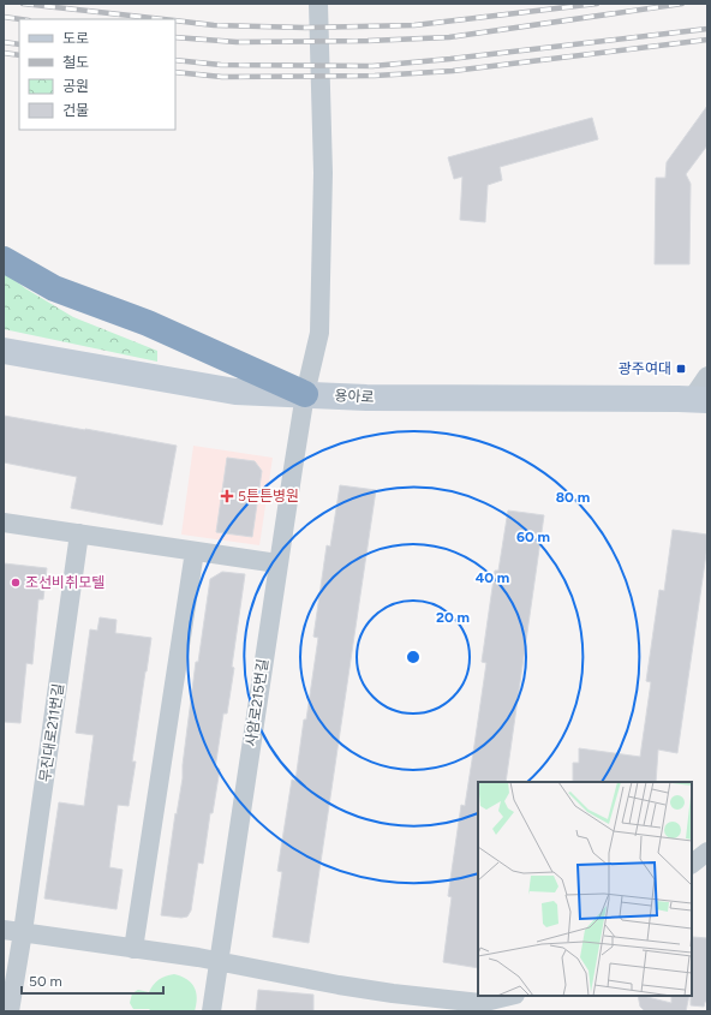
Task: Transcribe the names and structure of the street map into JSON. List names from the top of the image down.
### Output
{
  "streets": {
    "main road": ["용아로"],
    "street": ["사암로215번길", "무진대로211번길"]
  },
  "crossings": [
    ["용아로", "사암로215번길"]
  ],
  "places": {
    "transit": ["광주여대"],
    "health": ["5튼튼병원"],
    "other": ["조선비취모텔"]
  },
  "legend": [
    "도로",
    "철도",
    "공원",
    "건물"
  ],
  "scale_bar": "50 m",
  "rings": [
    "80 m",
    "60 m",
    "40 m",
    "20 m"
  ]
}
